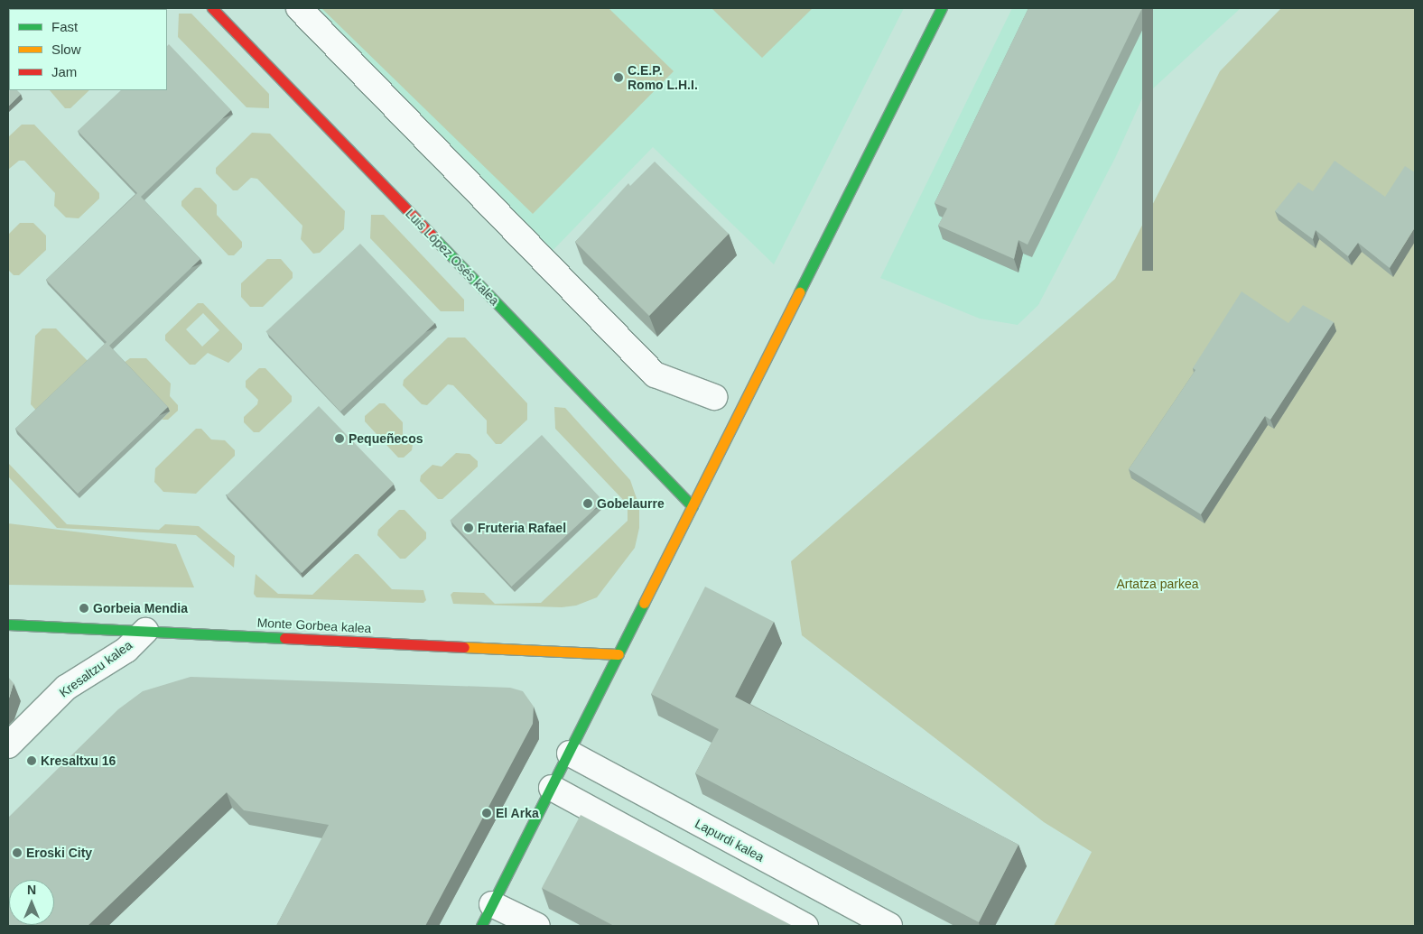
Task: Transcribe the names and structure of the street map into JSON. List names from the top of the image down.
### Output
{
  "streets": {
    "street": [
      "Luis López Osés kalea",
      "Monte Gorbea kalea",
      "Kresaltzu kalea",
      "Lapurdi kalea"
    ]
  },
  "crossings": [
    ["Monte Gorbea kalea", "Kresaltzu kalea"]
  ],
  "parks": ["Artatza parkea"],
  "places": [
    "C.E.P. Romo L.H.I.",
    "Pequeñecos",
    "Gobelaurre",
    "Fruteria Rafael",
    "Gorbeia Mendia",
    "Kresaltxu 16",
    "El Arka",
    "Eroski City"
  ],
  "legend": ["Fast", "Slow", "Jam"],
  "north": "top"
}
